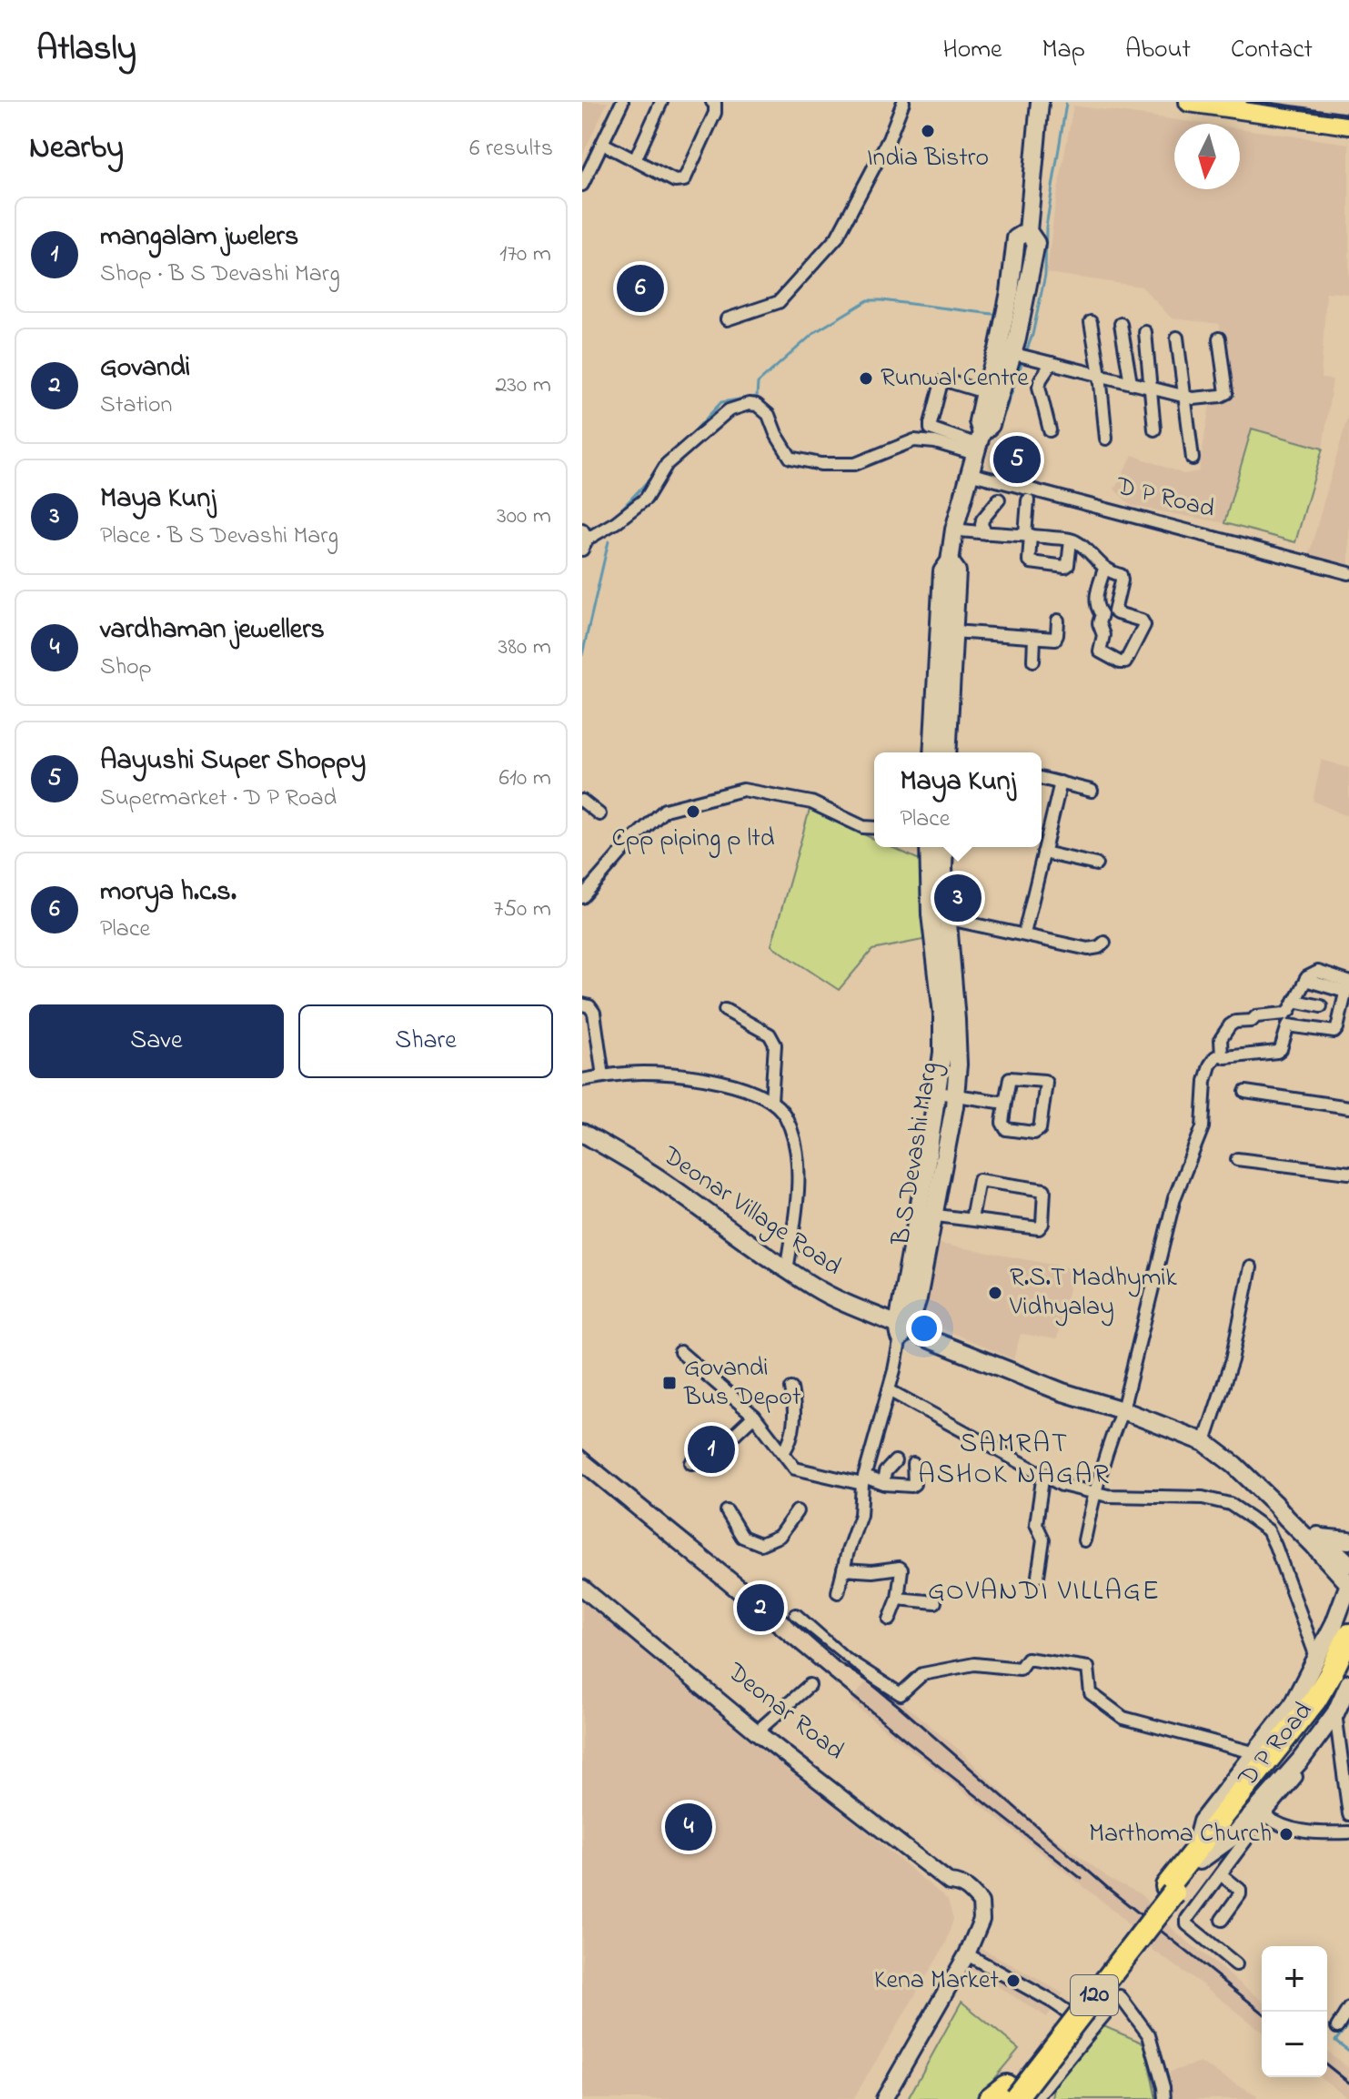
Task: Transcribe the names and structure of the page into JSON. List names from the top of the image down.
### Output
{
  "streets": {
    "highway": ["120"],
    "main road": ["D P Road", "B S Devashi Marg", "Deonar Village Road"],
    "street": ["Deonar Road"]
  },
  "crossings": [
    ["D P Road", "120"],
    ["B S Devashi Marg", "Deonar Village Road"]
  ],
  "districts": ["SAMRAT ASHOK NAGAR", "GOVANDI VILLAGE"],
  "places": {
    "other": [
      "India Bistro",
      "Runwal Centre",
      "Cpp piping p ltd",
      "R.S.T Madhymik Vidhyalay",
      "Marthoma Church",
      "Kena Market"
    ],
    "transit": ["Govandi Bus Depot"]
  },
  "north": "bottom",
  "page": {
    "header": "Atlasly",
    "nav": [
      "Home",
      "Map",
      "About",
      "Contact"
    ],
    "heading": ["Nearby", "6 results"],
    "list": [
      {
        "mark": "1",
        "name": "mangalam jwelers",
        "note": "Shop · B S Devashi Marg",
        "value": "170 m"
      },
      {
        "mark": "2",
        "name": "Govandi",
        "note": "Station",
        "value": "230 m"
      },
      {
        "mark": "3",
        "name": "Maya Kunj",
        "note": "Place · B S Devashi Marg",
        "value": "300 m"
      },
      {
        "mark": "4",
        "name": "vardhaman jewellers",
        "note": "Shop",
        "value": "380 m"
      },
      {
        "mark": "5",
        "name": "Aayushi Super Shoppy",
        "note": "Supermarket · D P Road",
        "value": "610 m"
      },
      {
        "mark": "6",
        "name": "morya h.c.s.",
        "note": "Place",
        "value": "750 m"
      }
    ],
    "pins": [
      "6",
      "5",
      "3",
      "1",
      "2",
      "4"
    ],
    "popup": ["Maya Kunj", "Place"],
    "buttons": ["Save", "Share"],
    "map_buttons": ["+", "−"]
  }
}
